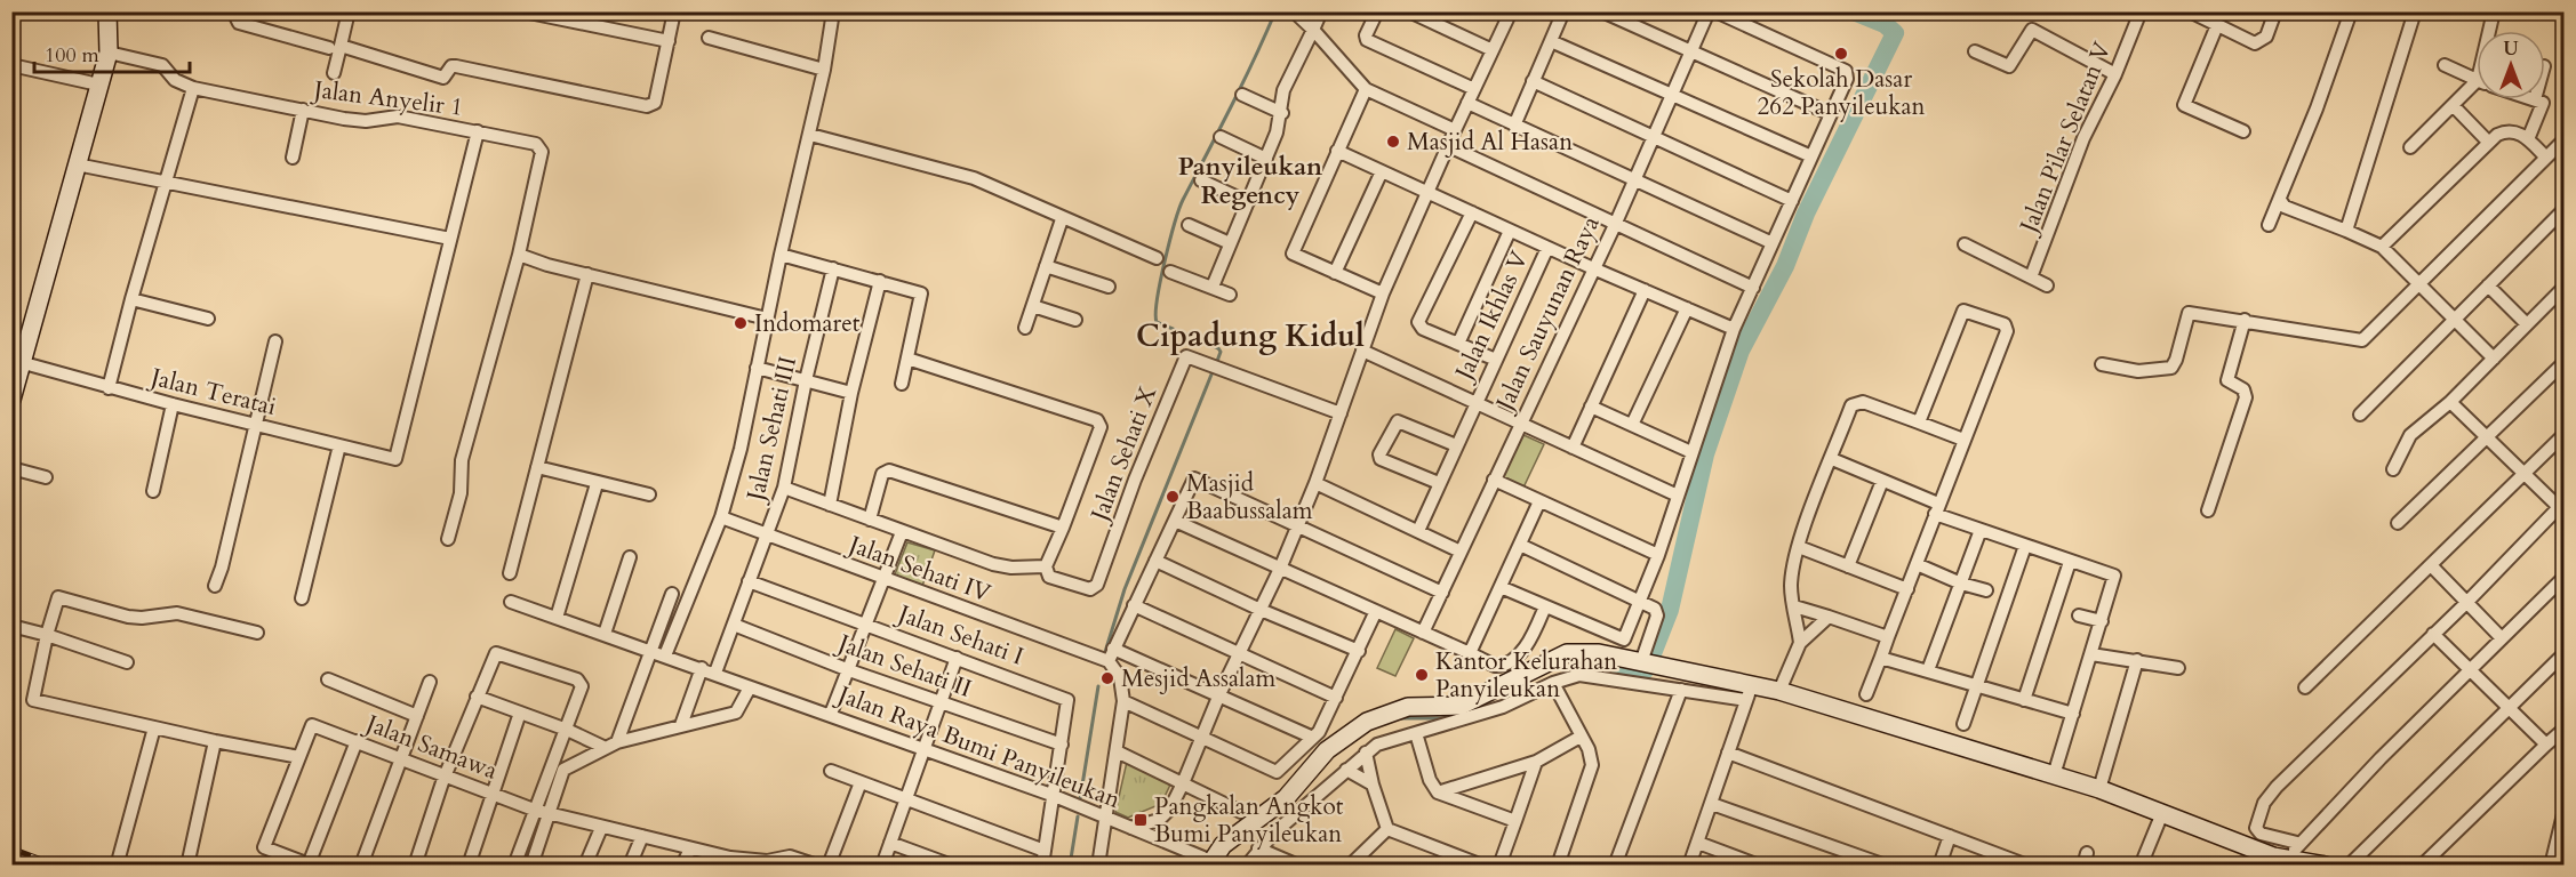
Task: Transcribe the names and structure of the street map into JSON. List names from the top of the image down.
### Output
{
  "streets": {
    "street": [
      "Jalan Anyelir 1",
      "Jalan Pilar Selatan V",
      "Jalan Sauyunan Raya",
      "Jalan Ikhlas V",
      "Jalan Teratai",
      "Jalan Sehati III",
      "Jalan Sehati X",
      "Jalan Sehati IV",
      "Jalan Sehati I",
      "Jalan Sehati II",
      "Jalan Samawa",
      "Jalan Raya Bumi Panyileukan"
    ]
  },
  "crossings": [
    ["Jalan Anyelir 1", "Jalan Teratai"],
    ["Jalan Sehati III", "Jalan Sehati IV"],
    ["Jalan Sehati III", "Jalan Sehati I"],
    ["Jalan Sehati III", "Jalan Sehati II"],
    ["Jalan Sehati III", "Jalan Raya Bumi Panyileukan"],
    ["Jalan Sehati I", "Jalan Sehati II"],
    ["Jalan Sehati I", "Jalan Raya Bumi Panyileukan"]
  ],
  "districts": ["Panyileukan Regency", "Cipadung Kidul"],
  "places": {
    "other": [
      "Sekolah Dasar 262 Panyileukan",
      "Masjid Al Hasan",
      "Indomaret",
      "Masjid Baabussalam",
      "Kantor Kelurahan Panyileukan",
      "Mesjid Assalam"
    ],
    "transit": ["Pangkalan Angkot Bumi Panyileukan"]
  },
  "scale_bar": "100 m",
  "north": "top"
}
